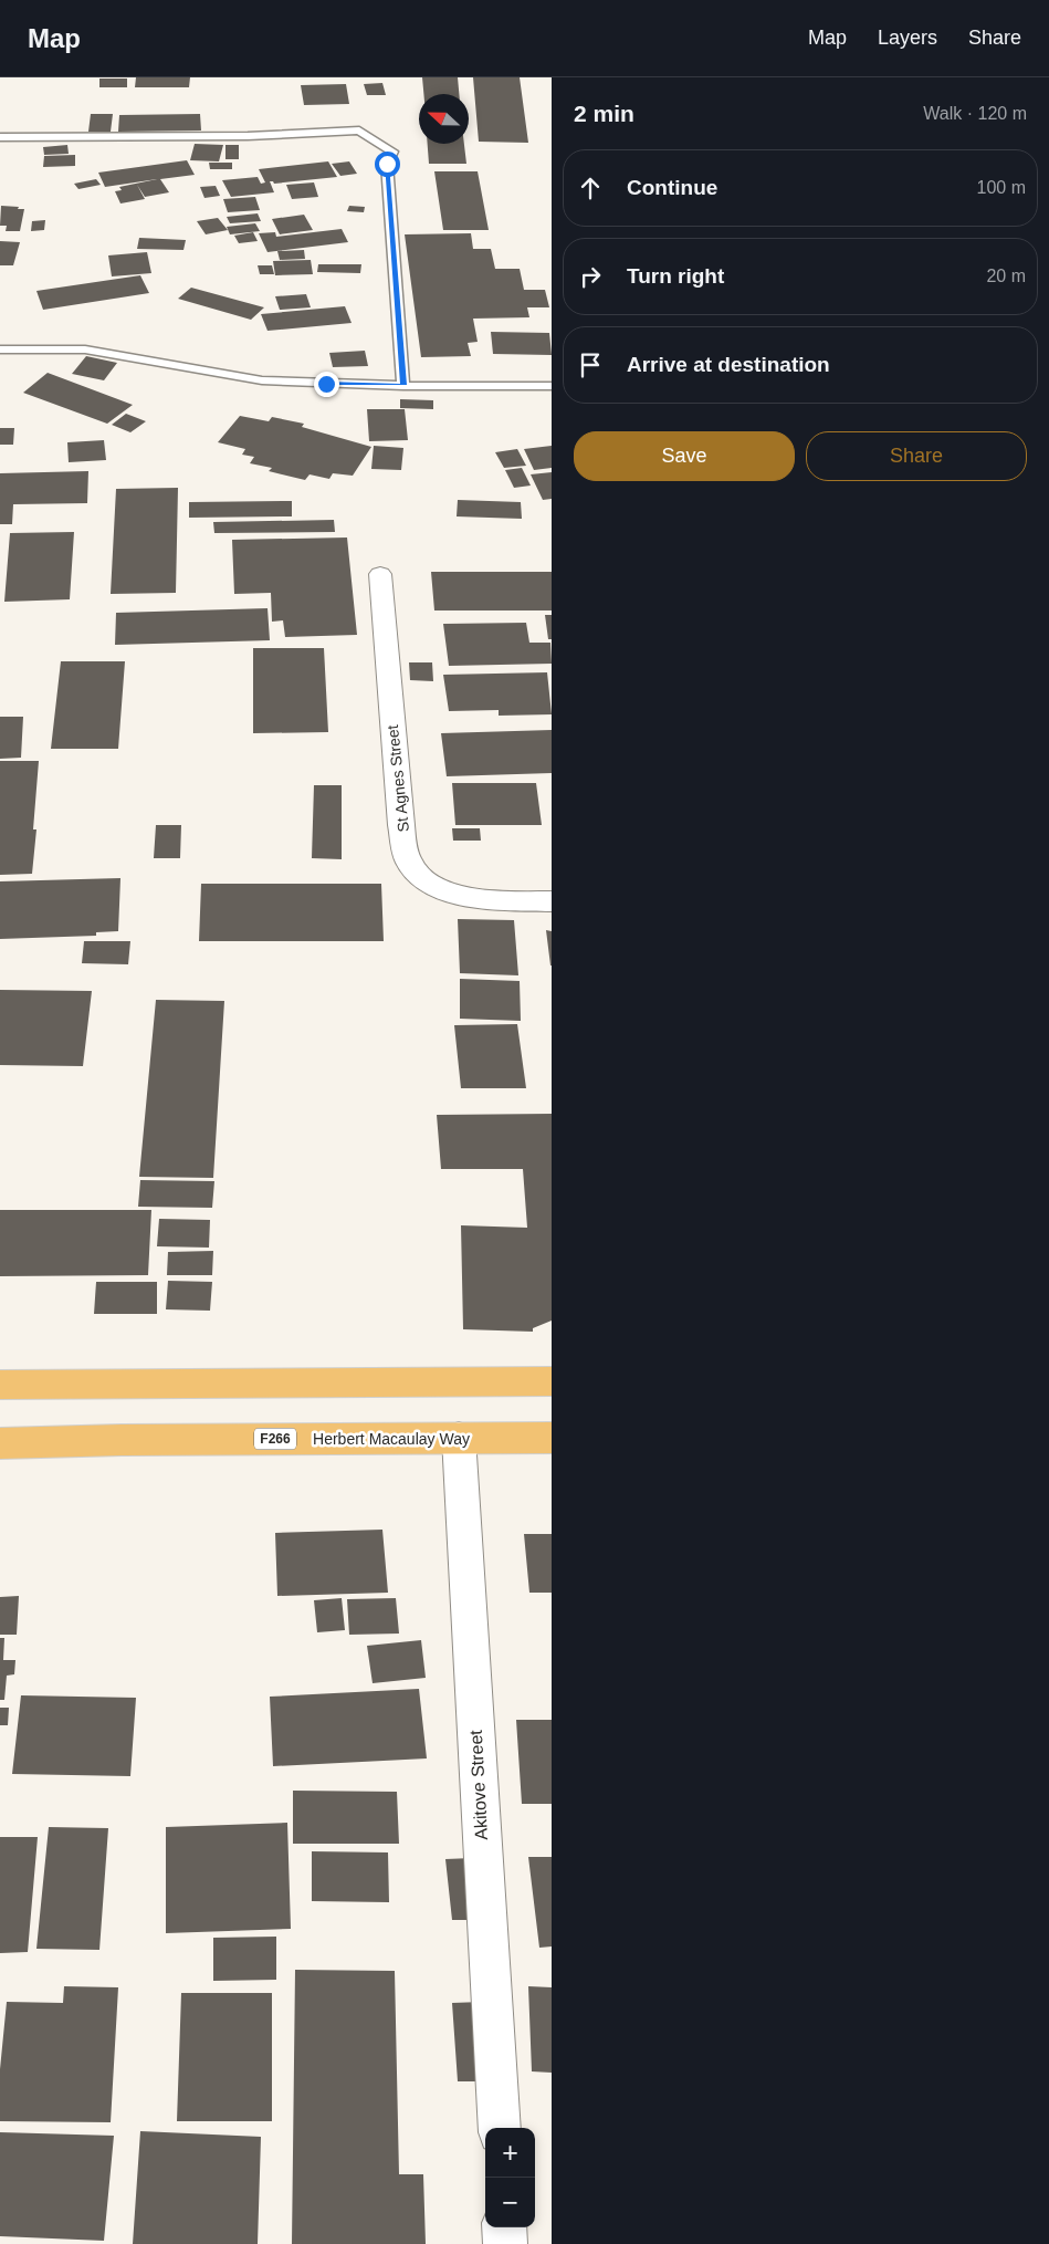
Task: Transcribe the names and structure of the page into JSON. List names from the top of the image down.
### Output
{
  "streets": {
    "highway": ["F266", "Herbert Macaulay Way"],
    "street": ["St Agnes Street", "Akitove Street"]
  },
  "crossings": [
    ["Herbert Macaulay Way", "Akitove Street"]
  ],
  "north": "left",
  "page": {
    "header": "Map",
    "nav": ["Map", "Layers", "Share"],
    "heading": ["2 min", "Walk · 120 m"],
    "list": [
      ["Continue", "100 m"],
      ["Turn right", "20 m"],
      "Arrive at destination"
    ],
    "buttons": ["Save", "Share"],
    "map_buttons": ["+", "−"]
  }
}
